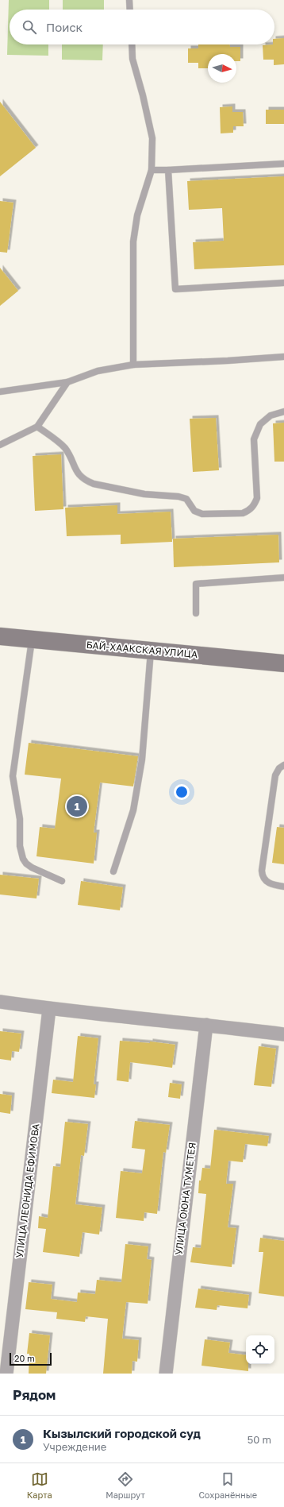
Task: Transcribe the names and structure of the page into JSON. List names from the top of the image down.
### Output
{
  "streets": {
    "main road": ["БАЙ-ХААКСКАЯ УЛИЦА"],
    "street": ["УЛИЦА ЛЕОНИДА ЕФИМОВА", "УЛИЦА ОЮНА ТУМЕТЕЯ"]
  },
  "scale_bar": "20 m",
  "north": "right",
  "page": {
    "search": "Поиск",
    "pins": "1",
    "scale": "20 m",
    "heading": "Рядом",
    "list": [
      {
        "mark": "1",
        "name": "Кызылский городской суд",
        "note": "Учреждение",
        "value": "50 m"
      }
    ],
    "nav": ["Карта", "Маршрут", "Сохранённые"]
  }
}
